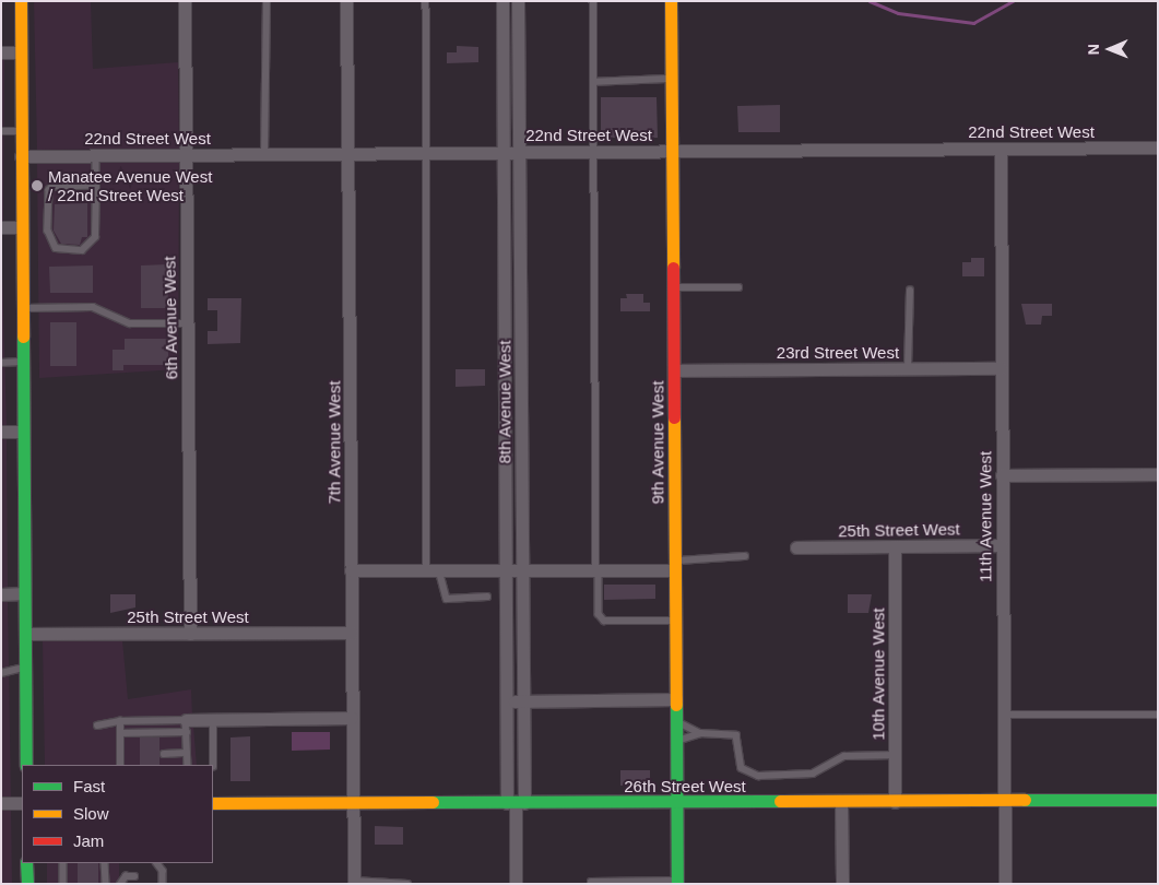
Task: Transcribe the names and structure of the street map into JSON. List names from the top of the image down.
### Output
{
  "streets": {
    "street": [
      "22nd Street West",
      "6th Avenue West",
      "23rd Street West",
      "8th Avenue West",
      "7th Avenue West",
      "9th Avenue West",
      "11th Avenue West",
      "25th Street West",
      "10th Avenue West",
      "26th Street West"
    ]
  },
  "crossings": [
    ["22nd Street West", "6th Avenue West"],
    ["22nd Street West", "8th Avenue West"],
    ["22nd Street West", "7th Avenue West"],
    ["22nd Street West", "9th Avenue West"],
    ["22nd Street West", "11th Avenue West"],
    ["6th Avenue West", "25th Street West"],
    ["23rd Street West", "9th Avenue West"],
    ["23rd Street West", "11th Avenue West"],
    ["8th Avenue West", "26th Street West"],
    ["7th Avenue West", "25th Street West"],
    ["7th Avenue West", "26th Street West"],
    ["9th Avenue West", "26th Street West"],
    ["11th Avenue West", "25th Street West"],
    ["11th Avenue West", "26th Street West"],
    ["25th Street West", "10th Avenue West"],
    ["10th Avenue West", "26th Street West"]
  ],
  "places": ["Manatee Avenue West / 22nd Street West"],
  "legend": ["Fast", "Slow", "Jam"],
  "north": "left"
}
